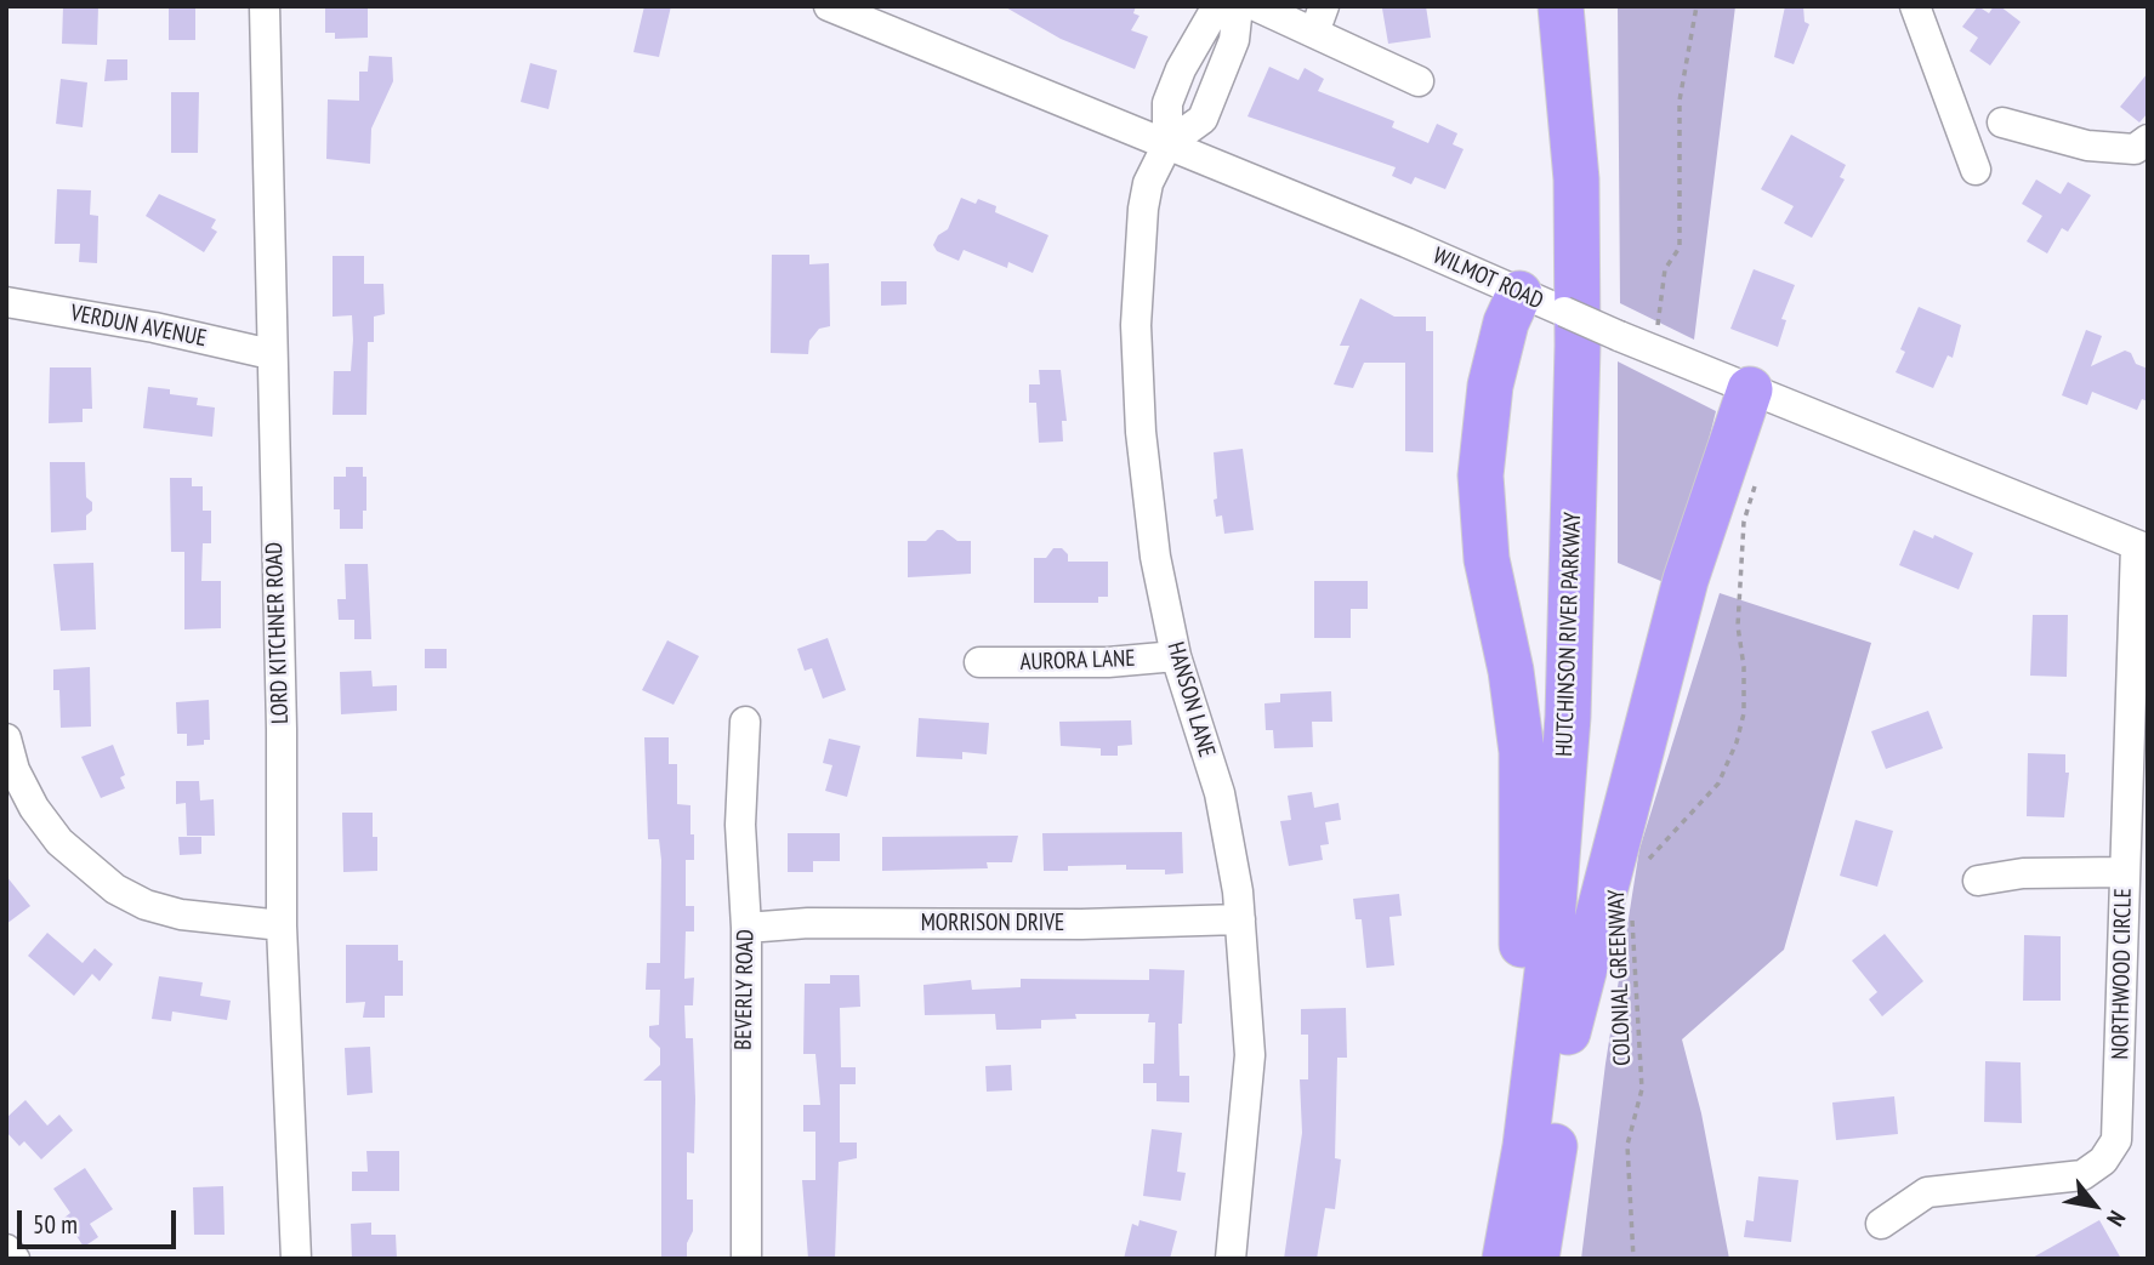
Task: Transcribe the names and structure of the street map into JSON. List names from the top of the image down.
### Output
{
  "streets": {
    "highway": ["HUTCHINSON RIVER PARKWAY"],
    "street": [
      "WILMOT ROAD",
      "VERDUN AVENUE",
      "LORD KITCHNER ROAD",
      "AURORA LANE",
      "HANSON LANE",
      "MORRISON DRIVE",
      "NORTHWOOD CIRCLE",
      "BEVERLY ROAD"
    ],
    "path": ["COLONIAL GREENWAY"]
  },
  "crossings": [
    ["WILMOT ROAD", "HANSON LANE"],
    ["WILMOT ROAD", "NORTHWOOD CIRCLE"],
    ["VERDUN AVENUE", "LORD KITCHNER ROAD"],
    ["AURORA LANE", "HANSON LANE"],
    ["HANSON LANE", "MORRISON DRIVE"],
    ["MORRISON DRIVE", "BEVERLY ROAD"]
  ],
  "scale_bar": "50 m",
  "north": "bottom right"
}
